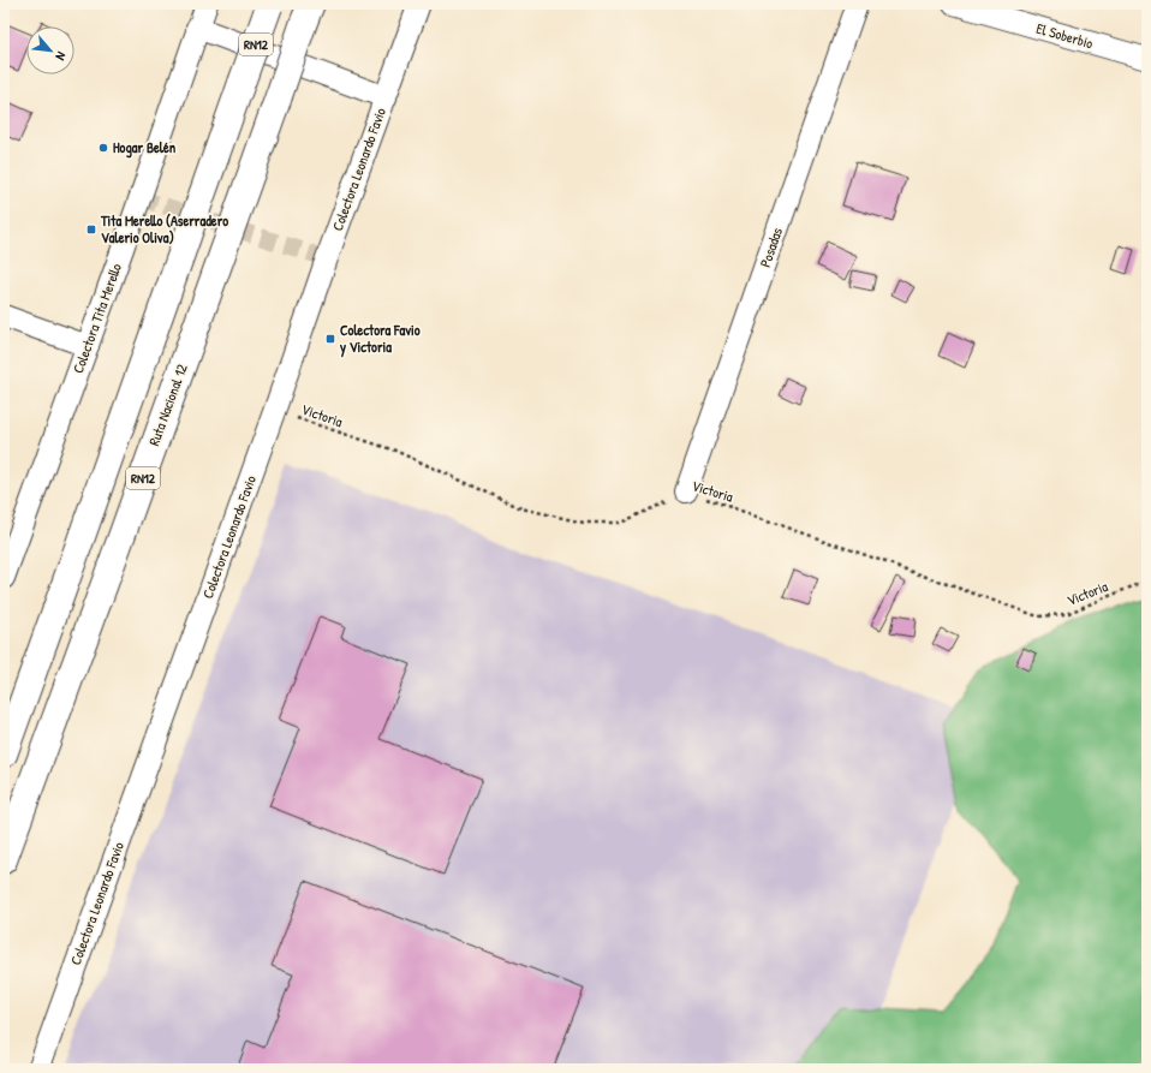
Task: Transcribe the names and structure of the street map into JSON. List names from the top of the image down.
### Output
{
  "streets": {
    "highway": ["RN12", "Ruta Nacional 12"],
    "street": [
      "El Soberbio",
      "Colectora Leonardo Favio",
      "Posadas",
      "Colectora Tita Merello"
    ],
    "path": ["Victoria"]
  },
  "crossings": [
    ["Colectora Leonardo Favio", "Victoria"],
    ["Posadas", "Victoria"]
  ],
  "places": {
    "other": ["Hogar Belén"],
    "transit": ["Tita Merello (Aserradero Valerio Oliva)", "Colectora Favio y Victoria"]
  },
  "north": "bottom right"
}
